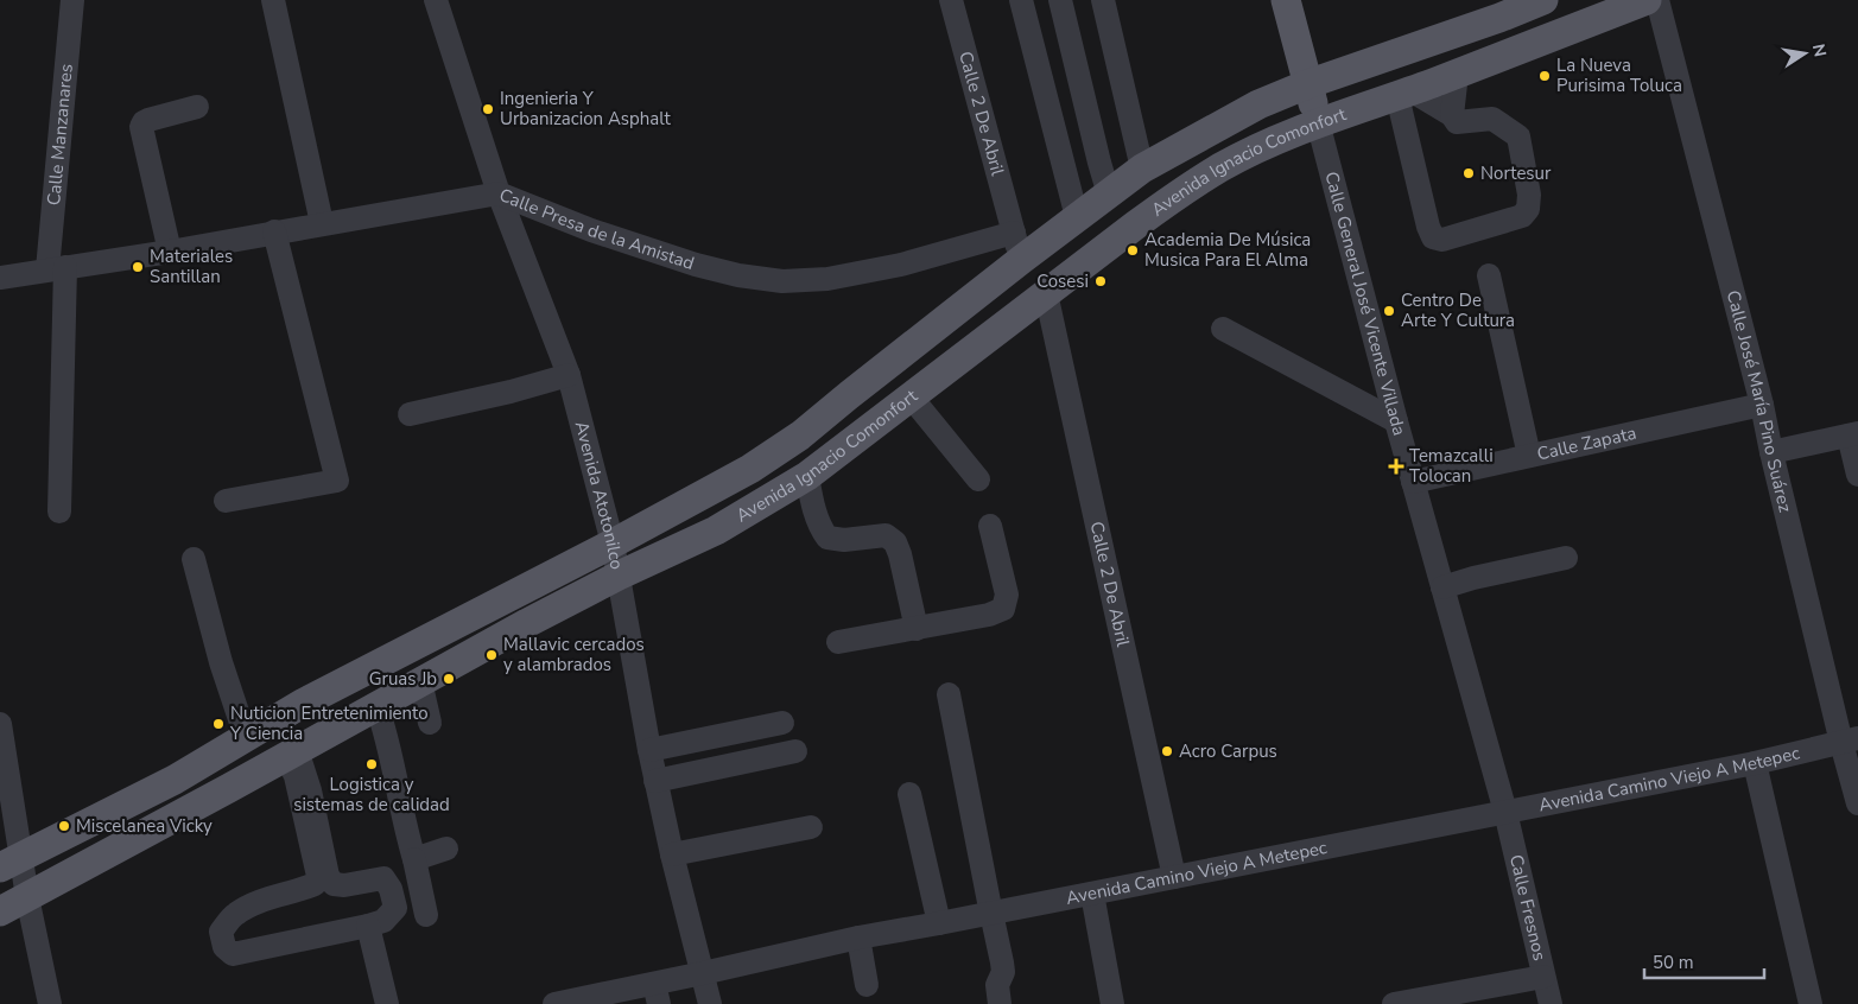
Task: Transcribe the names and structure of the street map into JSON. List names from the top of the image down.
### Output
{
  "streets": {
    "main road": ["Avenida Ignacio Comonfort", "Calle General José Vicente Villada"],
    "street": [
      "Calle 2 De Abril",
      "Calle Manzanares",
      "Calle Presa de la Amistad",
      "Calle José María Pino Suárez",
      "Calle Zapata",
      "Avenida Atotonilco",
      "Avenida Camino Viejo A Metepec",
      "Calle Fresnos"
    ]
  },
  "crossings": [
    ["Calle 2 De Abril", "Avenida Ignacio Comonfort"],
    ["Calle 2 De Abril", "Calle Presa de la Amistad"],
    ["Calle 2 De Abril", "Avenida Camino Viejo A Metepec"],
    ["Calle Manzanares", "Calle Presa de la Amistad"],
    ["Avenida Ignacio Comonfort", "Calle Presa de la Amistad"],
    ["Avenida Ignacio Comonfort", "Calle General José Vicente Villada"],
    ["Avenida Ignacio Comonfort", "Avenida Atotonilco"],
    ["Calle Presa de la Amistad", "Avenida Atotonilco"],
    ["Calle General José Vicente Villada", "Calle Zapata"],
    ["Calle General José Vicente Villada", "Avenida Camino Viejo A Metepec"],
    ["Calle General José Vicente Villada", "Calle Fresnos"],
    ["Calle José María Pino Suárez", "Calle Zapata"],
    ["Calle José María Pino Suárez", "Avenida Camino Viejo A Metepec"],
    ["Avenida Atotonilco", "Avenida Camino Viejo A Metepec"],
    ["Avenida Camino Viejo A Metepec", "Calle Fresnos"]
  ],
  "places": {
    "other": [
      "La Nueva Purisima Toluca",
      "Ingenieria Y Urbanizacion Asphalt",
      "Nortesur",
      "Academia De Música Musica Para El Alma",
      "Materiales Santillan",
      "Cosesi",
      "Centro De Arte Y Cultura",
      "Mallavic cercados y alambrados",
      "Gruas Jb",
      "Nuticion Entretenimiento Y Ciencia",
      "Acro Carpus",
      "Logistica y sistemas de calidad",
      "Miscelanea Vicky"
    ],
    "health": ["Temazcalli Tolocan"]
  },
  "scale_bar": "50 m",
  "north": "right"
}
